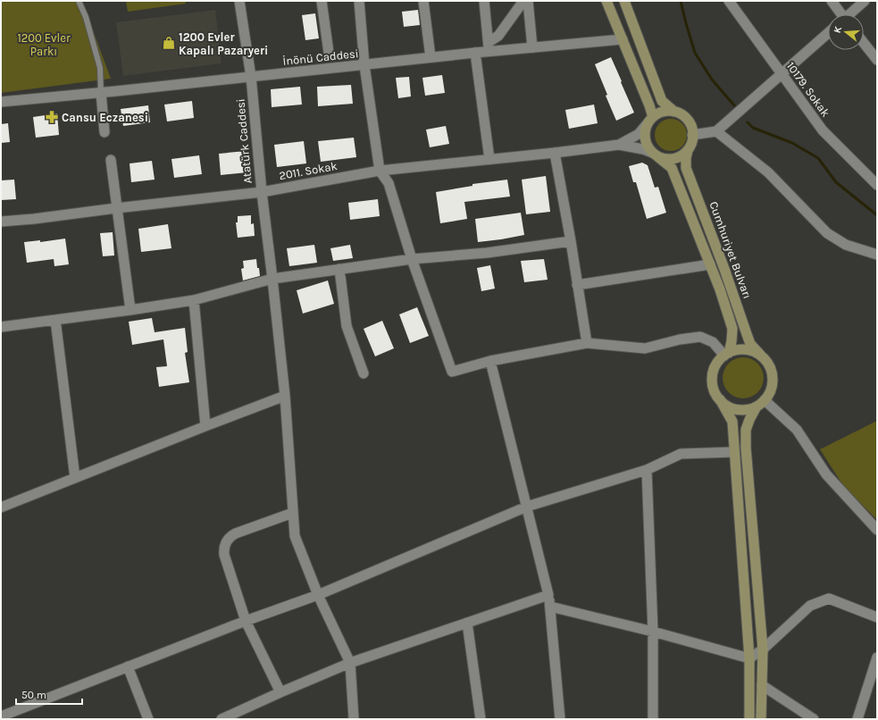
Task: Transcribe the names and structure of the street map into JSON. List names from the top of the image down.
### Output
{
  "streets": {
    "main road": ["Cumhuriyet Bulvarı"],
    "street": [
      "İnönü Caddesi",
      "10179. Sokak",
      "Atatürk Caddesi",
      "2011. Sokak"
    ]
  },
  "crossings": [
    ["İnönü Caddesi", "Atatürk Caddesi"],
    ["Atatürk Caddesi", "2011. Sokak"]
  ],
  "parks": ["1200 Evler Parkı"],
  "places": {
    "shop": ["1200 Evler Kapalı Pazaryeri"],
    "pharmacy": ["Cansu Eczanesi"]
  },
  "scale_bar": "50 m",
  "north": "left"
}
